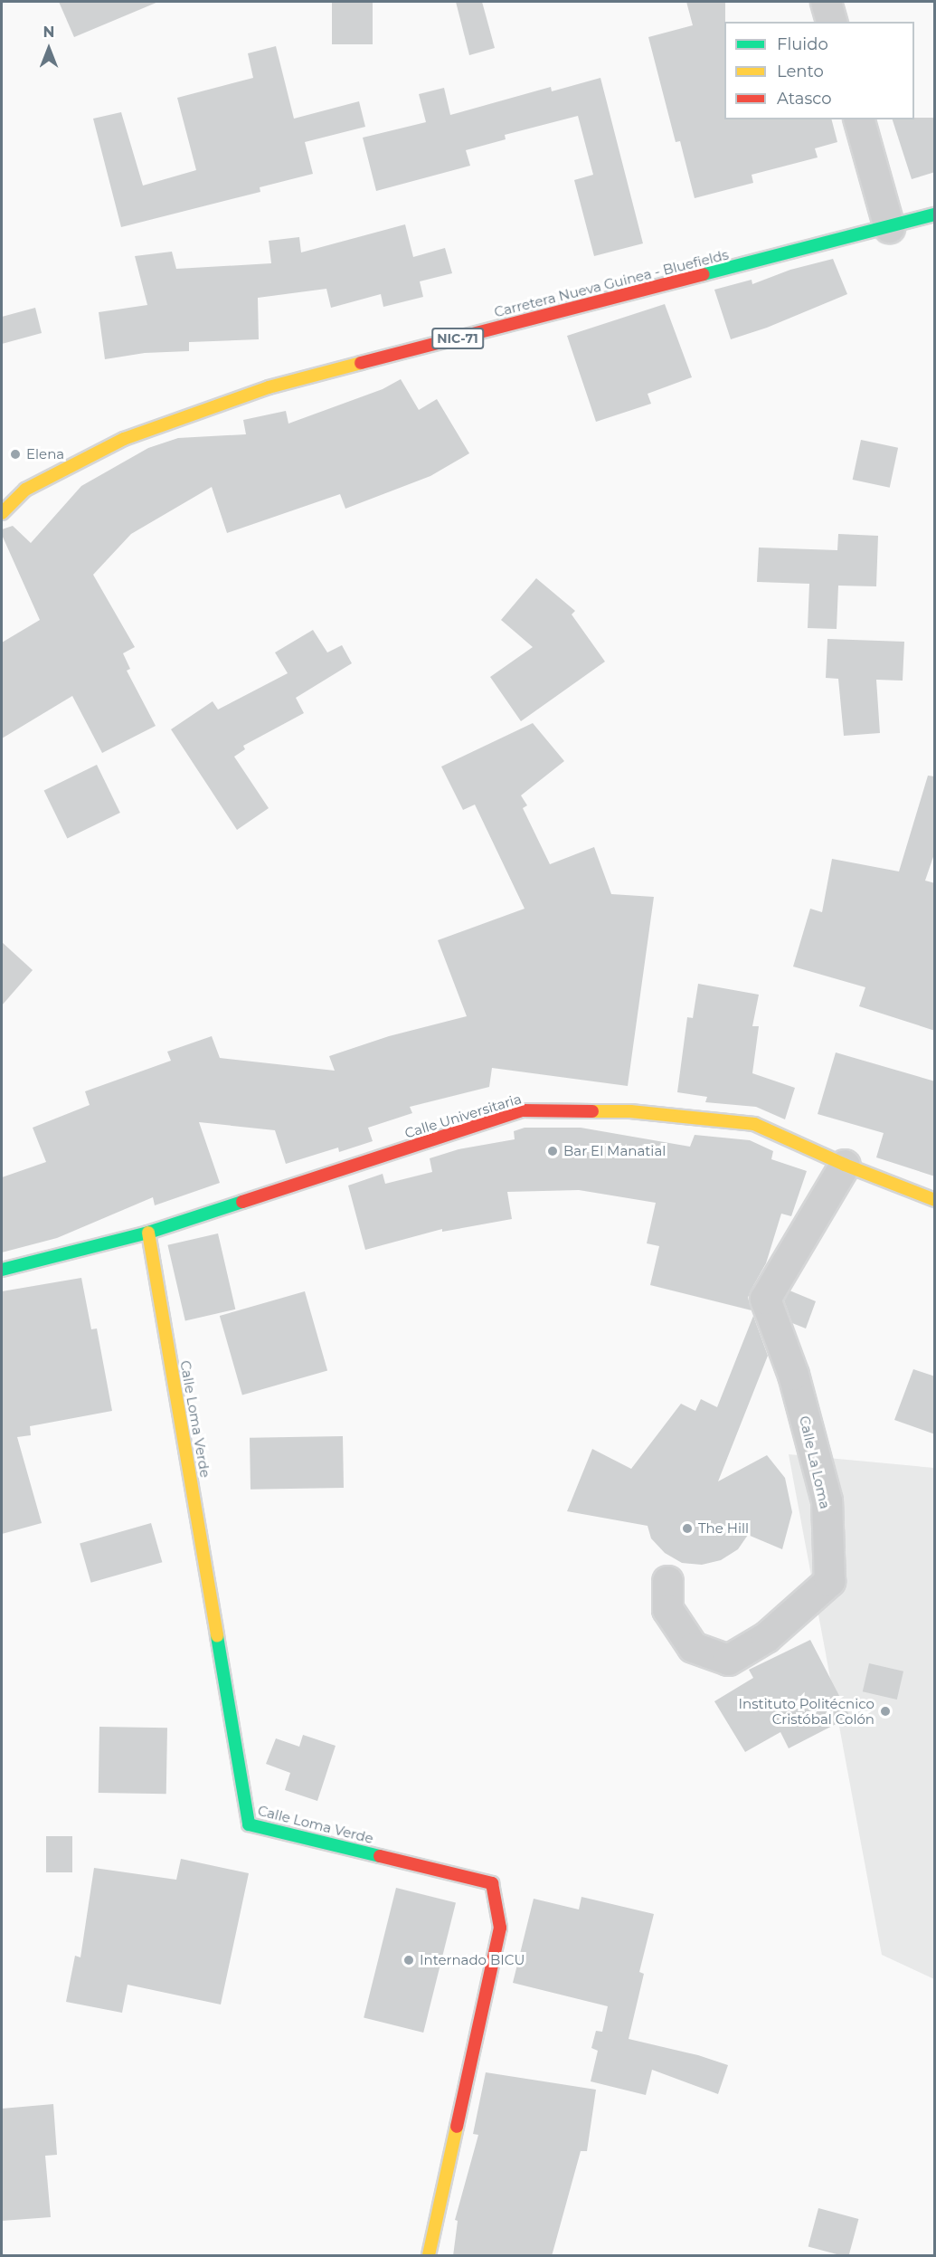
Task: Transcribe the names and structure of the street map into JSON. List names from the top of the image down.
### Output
{
  "streets": {
    "main road": [
      "Carretera Nueva Guinea - Bluefields",
      "NIC-71",
      "Calle Universitaria",
      "Calle Loma Verde"
    ],
    "street": ["Calle La Loma"]
  },
  "crossings": [
    ["Calle Universitaria", "Calle Loma Verde"],
    ["Calle Universitaria", "Calle La Loma"]
  ],
  "places": [
    "Elena",
    "Bar El Manatial",
    "The Hill",
    "Instituto Politécnico Cristóbal Colón",
    "Internado BICU"
  ],
  "legend": ["Fluido", "Lento", "Atasco"],
  "north": "top"
}
